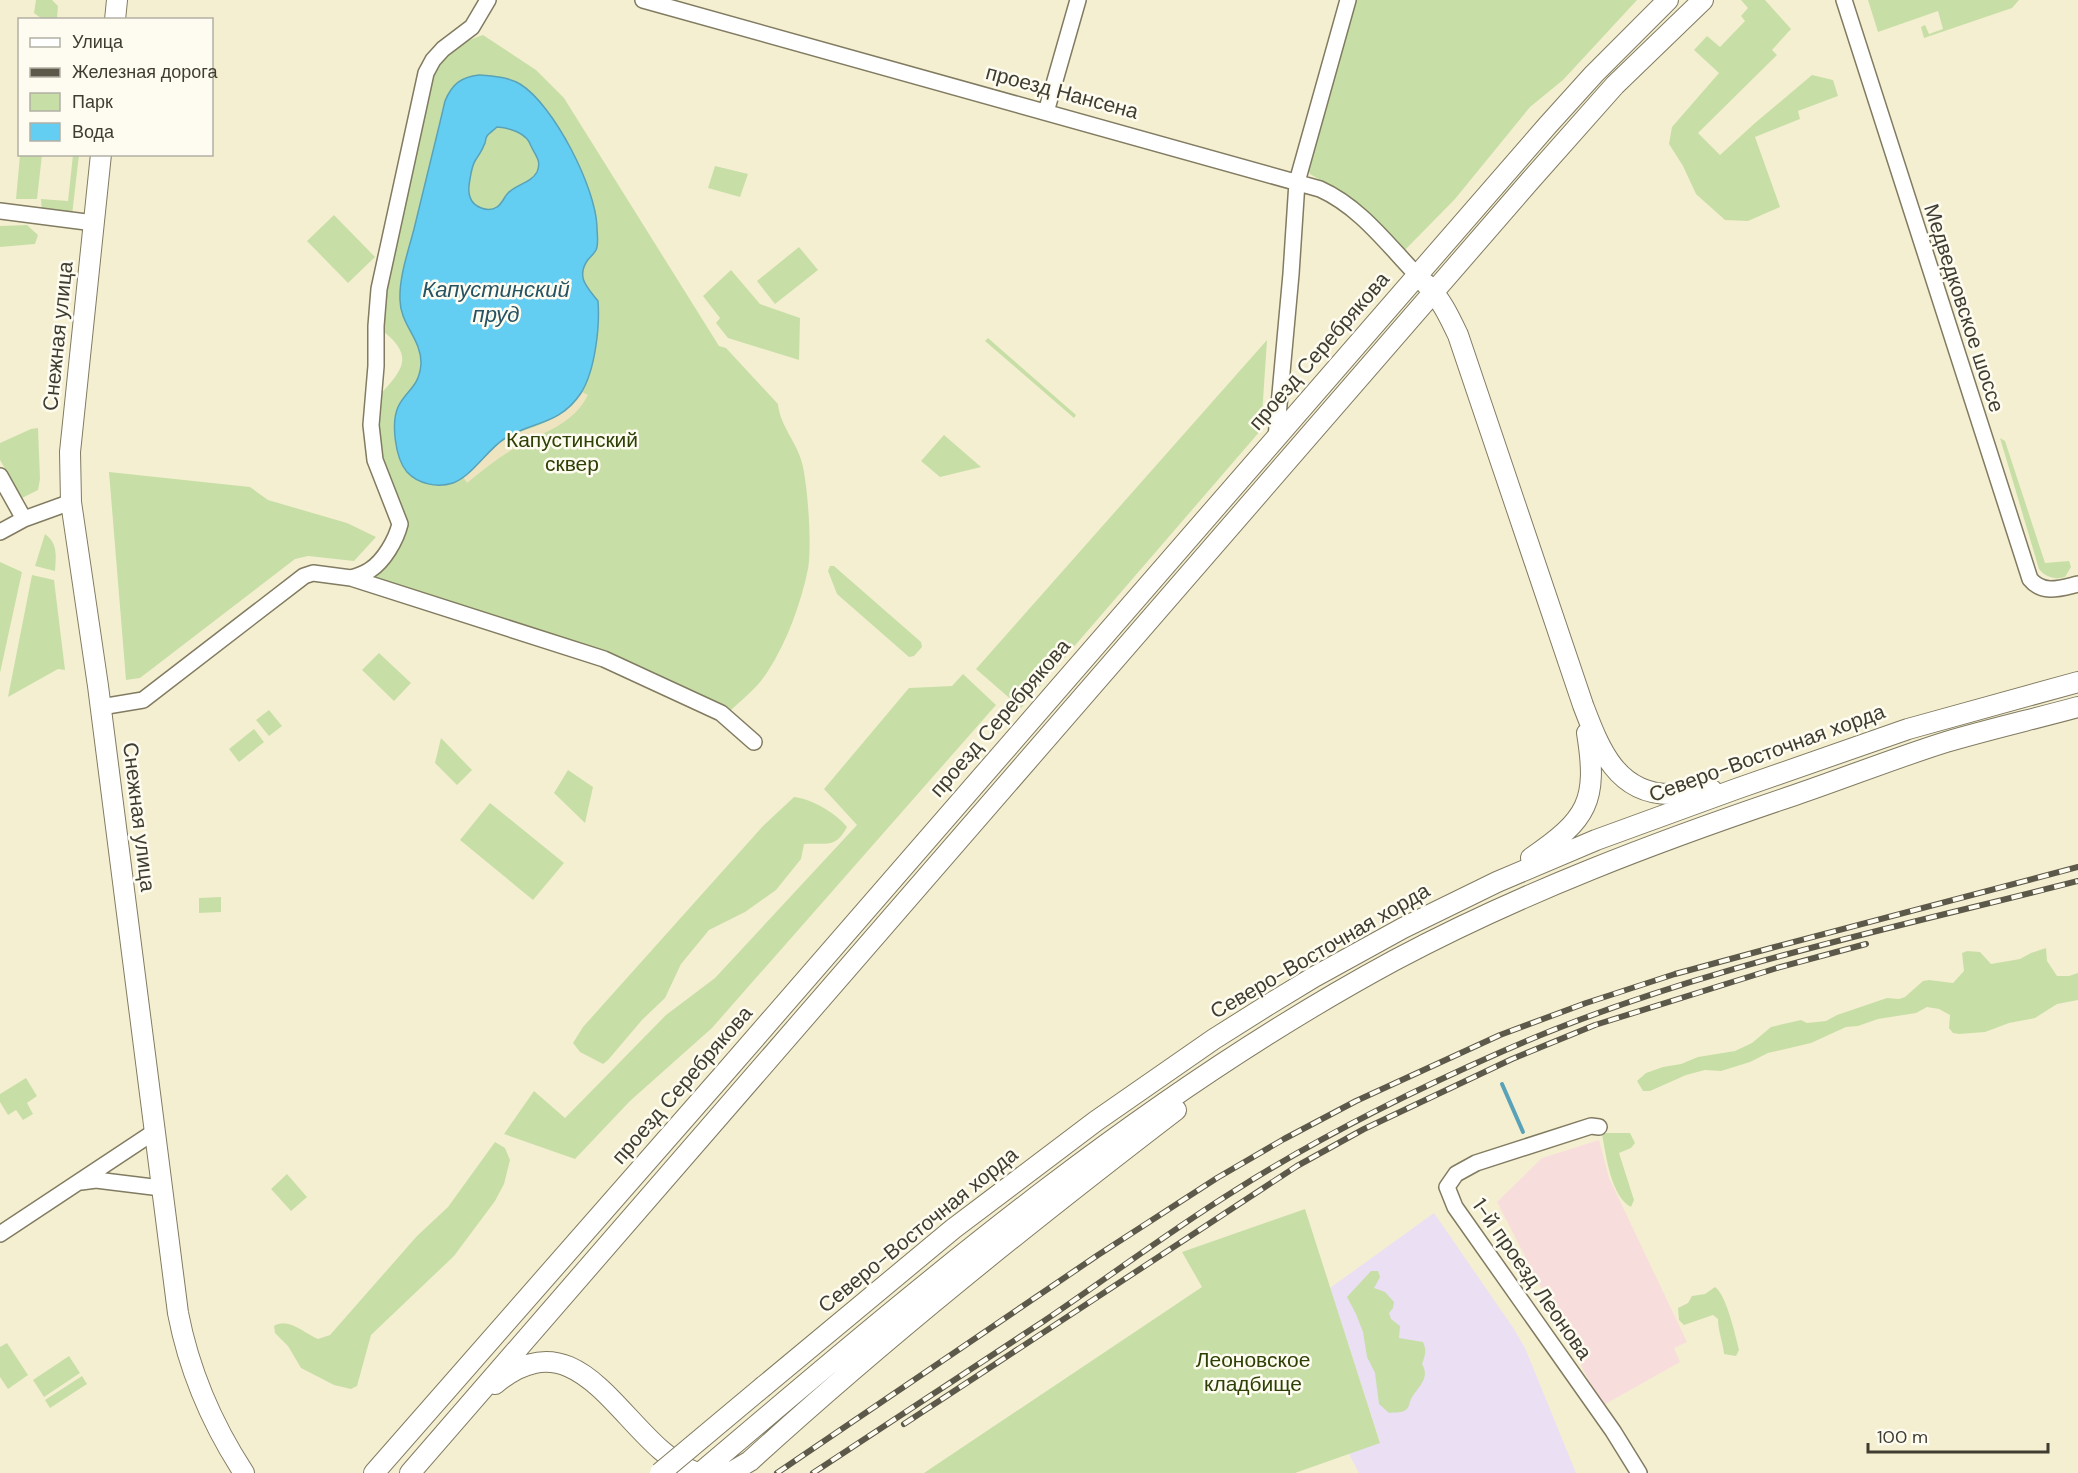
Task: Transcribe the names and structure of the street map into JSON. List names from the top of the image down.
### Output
{
  "streets": {
    "main road": [
      "проезд Нансена",
      "Снежная улица",
      "проезд Серебрякова",
      "Северо-Восточная хорда"
    ],
    "street": ["Медведковское шоссе", "1-й проезд Леонова"]
  },
  "crossings": [
    ["проезд Нансена", "проезд Серебрякова"]
  ],
  "water": ["Капустинский пруд"],
  "parks": ["Капустинский сквер", "Леоновское кладбище"],
  "legend": [
    "Улица",
    "Железная дорога",
    "Парк",
    "Вода"
  ],
  "scale_bar": "100 m"
}
